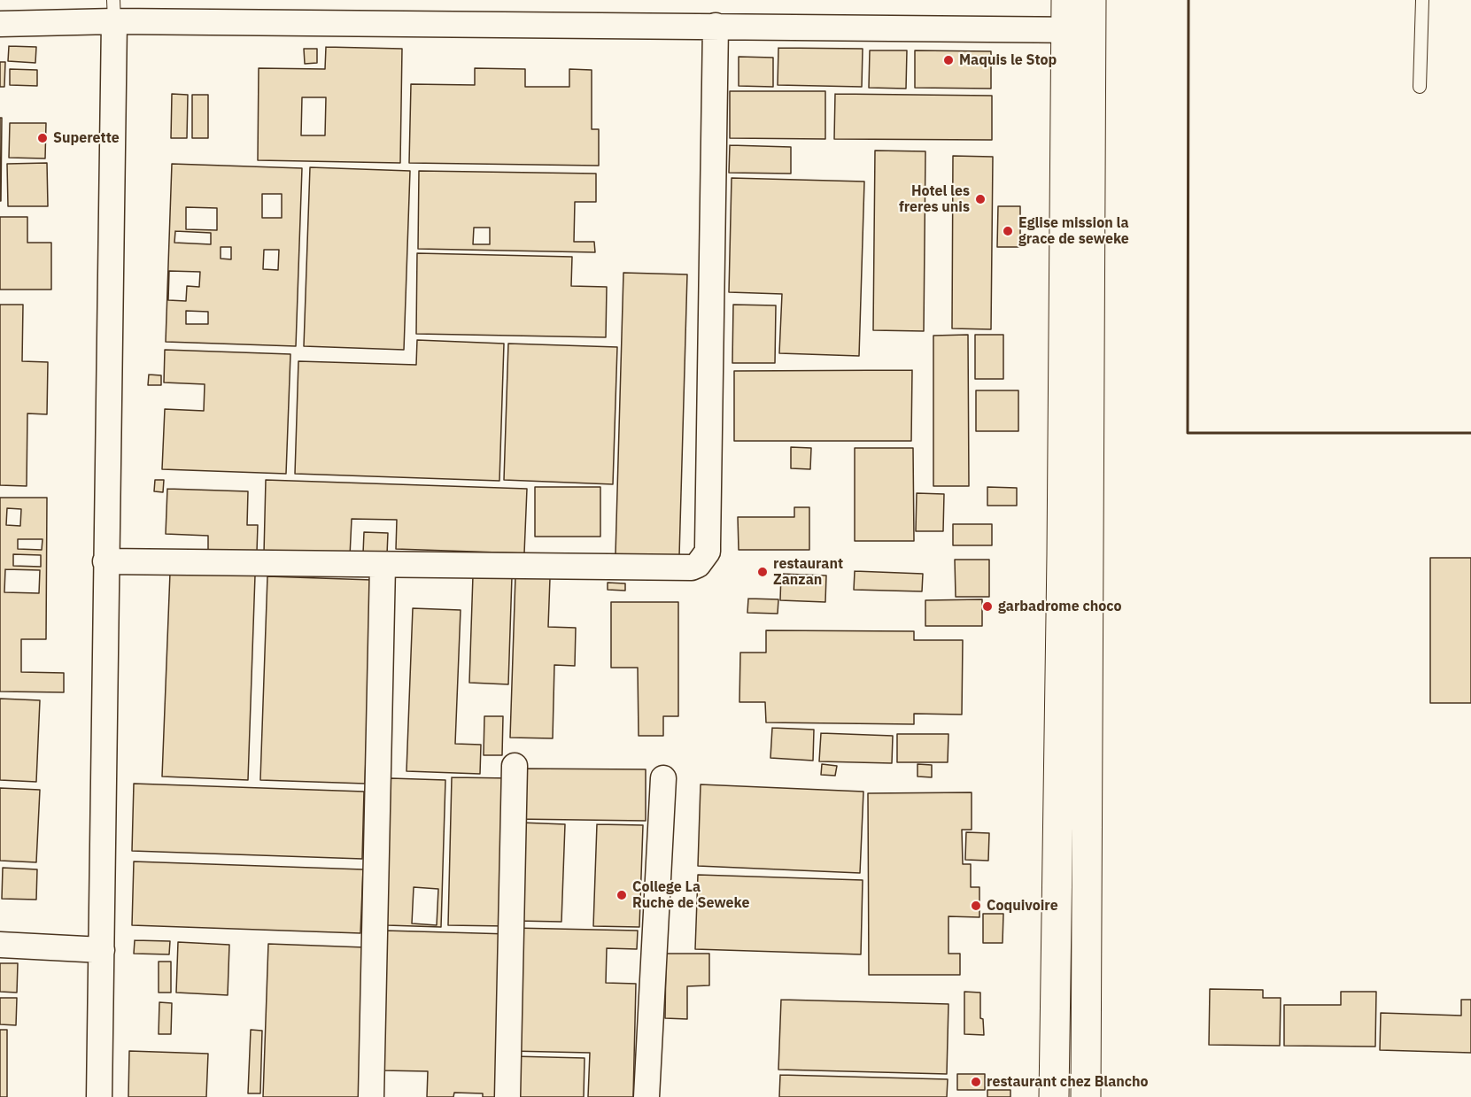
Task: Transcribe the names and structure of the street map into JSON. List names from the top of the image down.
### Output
{
  "places": [
    "Maquis le Stop",
    "Superette",
    "Hotel les freres unis",
    "Eglise mission la grace de seweke",
    "restaurant Zanzan",
    "garbadrome choco",
    "College La Ruche de Seweke",
    "Coquivoire",
    "restaurant chez Blancho"
  ]
}
